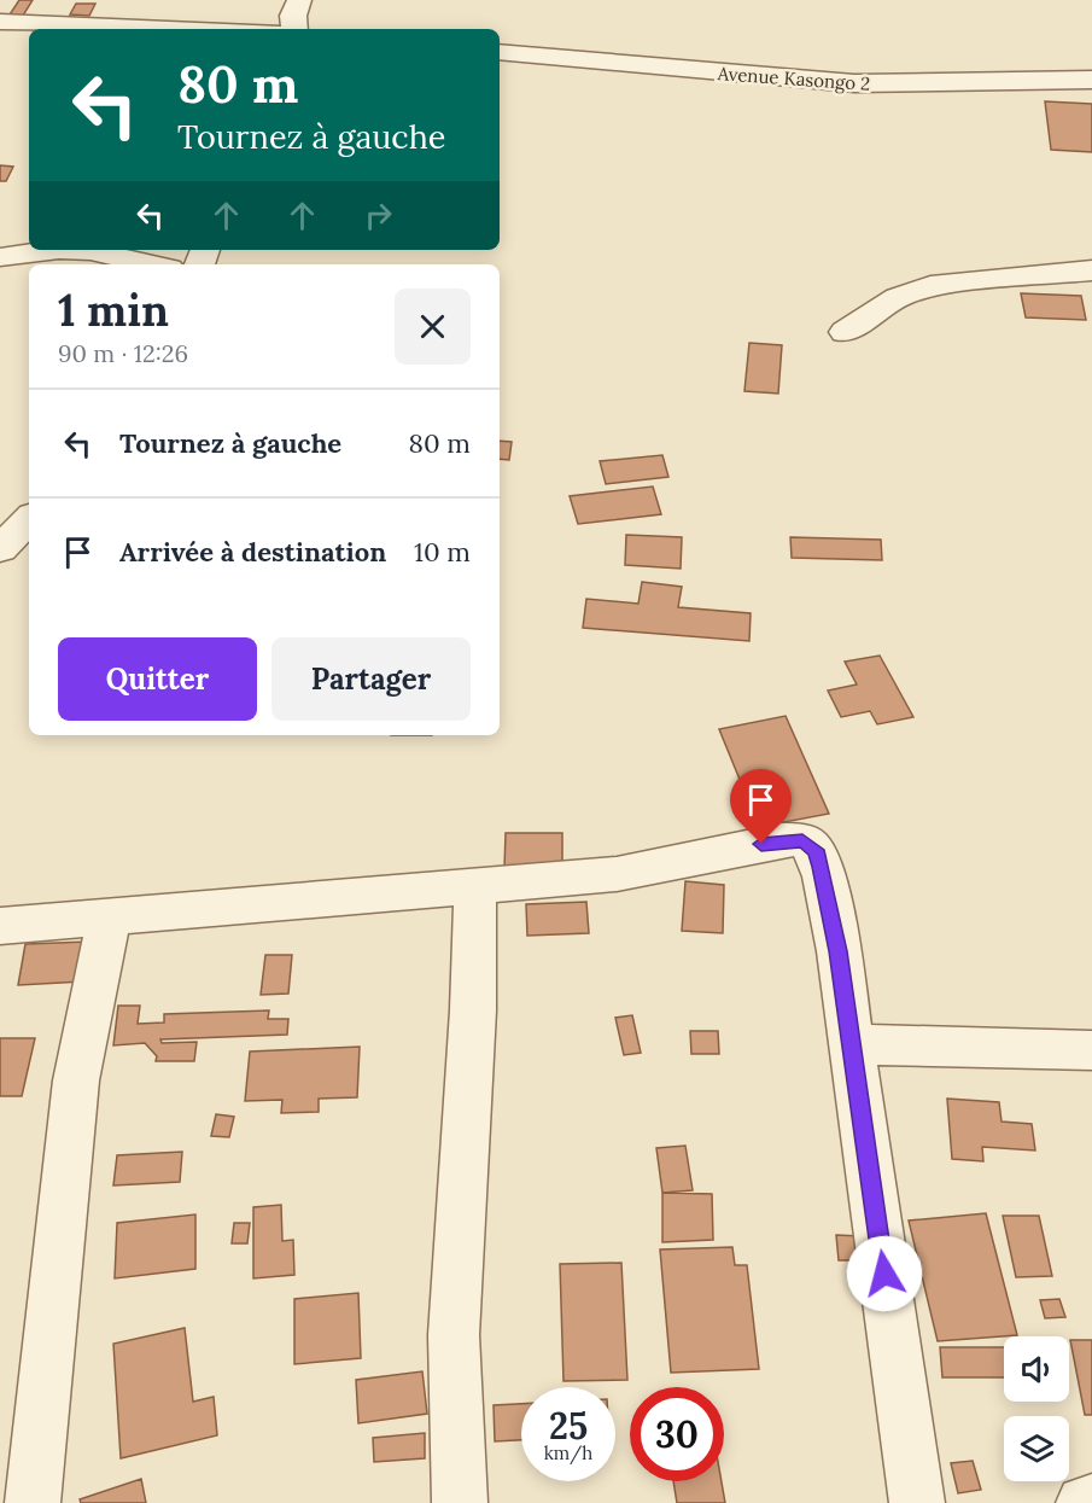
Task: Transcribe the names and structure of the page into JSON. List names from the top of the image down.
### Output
{
  "streets": {
    "street": ["Avenue Kasongo 2"]
  },
  "page": {
    "turn": ["80 m", "Tournez à gauche"],
    "heading": ["1 min", "90 m · 12:26"],
    "list": [
      {
        "name": "Tournez à gauche",
        "value": "80 m"
      },
      {
        "name": "Arrivée à destination",
        "value": "10 m"
      }
    ],
    "buttons": ["Quitter", "Partager"],
    "speed": "25 km/h",
    "limit": "30"
  }
}
